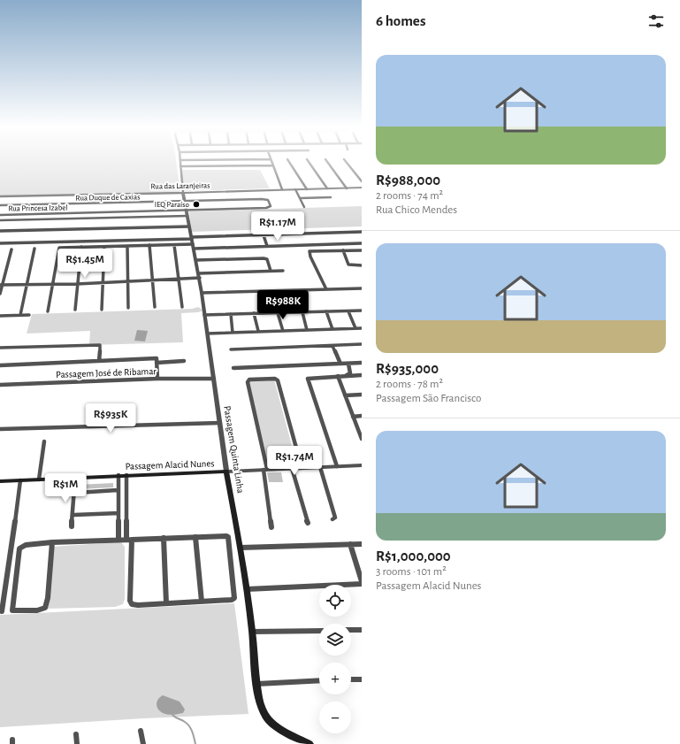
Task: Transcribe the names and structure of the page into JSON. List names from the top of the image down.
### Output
{
  "streets": {
    "main road": ["Passagem Quinta Linha", "Passagem Alacid Nunes"],
    "street": [
      "Rua das Laranjeiras",
      "Rua Duque de Caxias",
      "Rua Princesa Izabel",
      "Passagem José de Ribamar"
    ]
  },
  "crossings": [
    ["Rua das Laranjeiras", "Passagem Quinta Linha"],
    ["Rua Duque de Caxias", "Rua Princesa Izabel"],
    ["Rua Duque de Caxias", "Passagem Quinta Linha"],
    ["Rua Princesa Izabel", "Passagem Quinta Linha"],
    ["Passagem José de Ribamar", "Passagem Quinta Linha"],
    ["Passagem Quinta Linha", "Passagem Alacid Nunes"]
  ],
  "places": ["IEQ Paraíso"],
  "page": {
    "heading": "6 homes",
    "list": [
      {
        "name": "R$988,000",
        "note": "2 rooms · 74 m² · Rua Chico Mendes"
      },
      {
        "name": "R$935,000",
        "note": "2 rooms · 78 m² · Passagem São Francisco"
      },
      {
        "name": "R$1,000,000",
        "note": "3 rooms · 101 m² · Passagem Alacid Nunes"
      }
    ],
    "price": [
      "R$1.17M",
      "R$1.45M",
      "R$988K",
      "R$935K",
      "R$1.74M",
      "R$1M"
    ],
    "map_buttons": ["+", "−"]
  }
}
